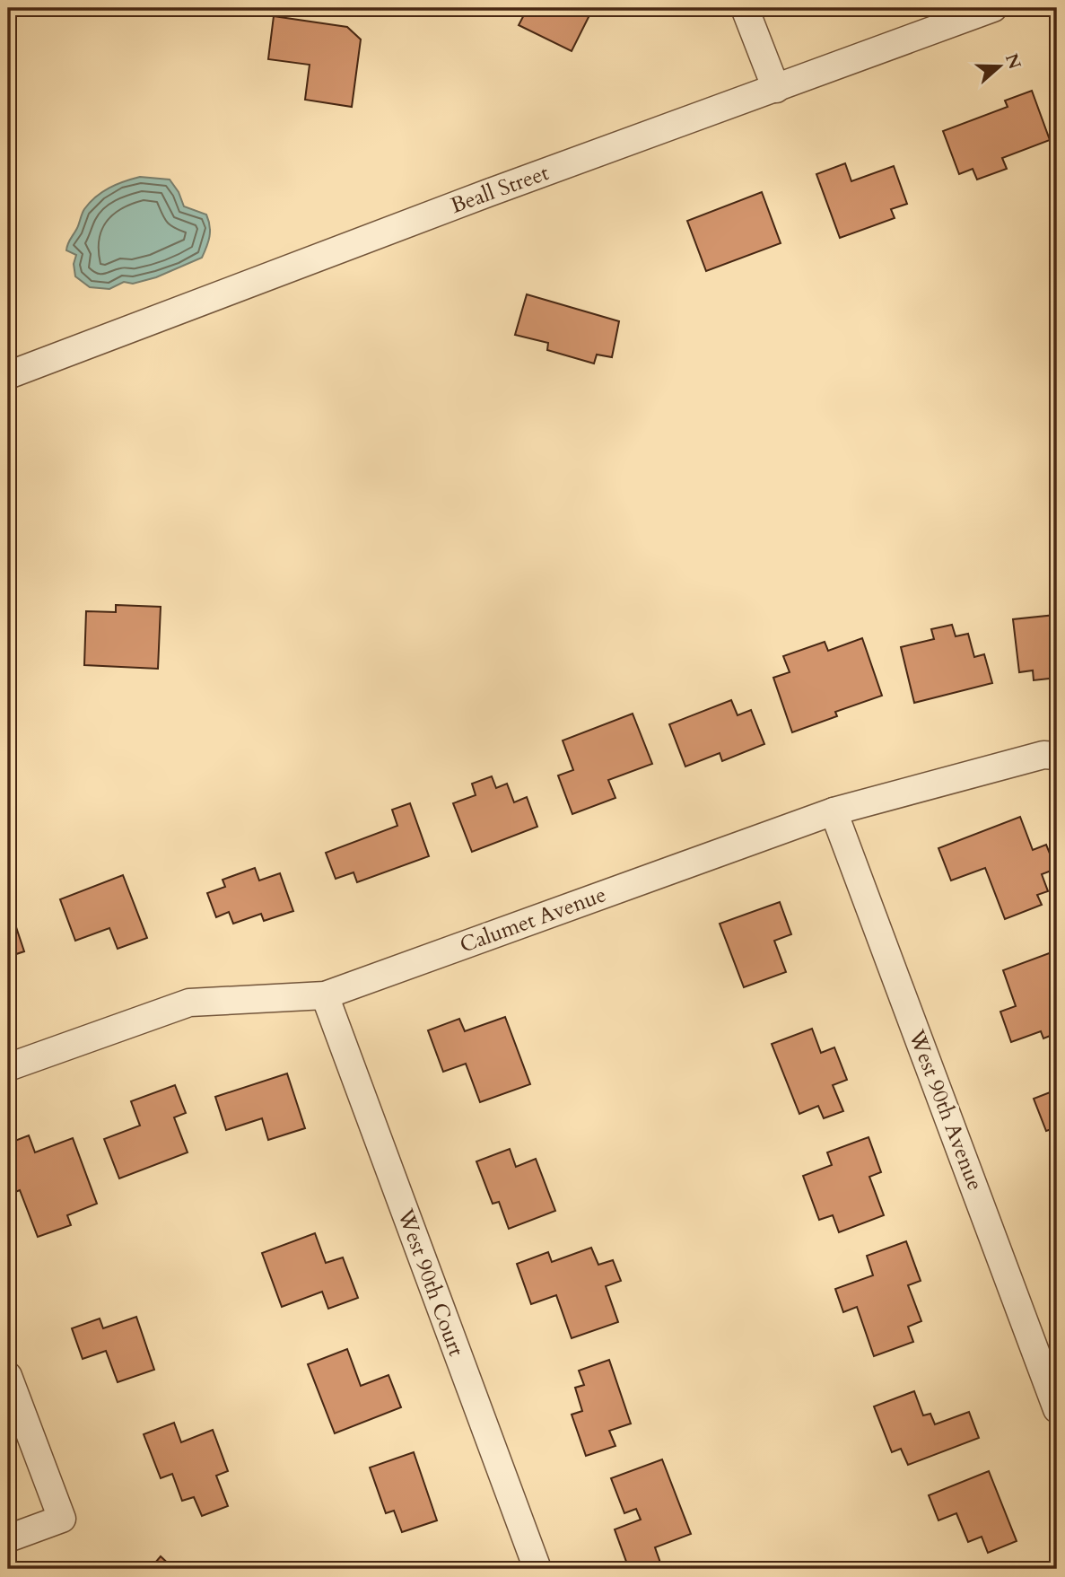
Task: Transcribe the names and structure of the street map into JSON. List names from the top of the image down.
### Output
{
  "streets": {
    "street": [
      "Beall Street",
      "Calumet Avenue",
      "West 90th Avenue",
      "West 90th Court"
    ]
  },
  "crossings": [
    ["Calumet Avenue", "West 90th Avenue"],
    ["Calumet Avenue", "West 90th Court"]
  ],
  "north": "right"
}
